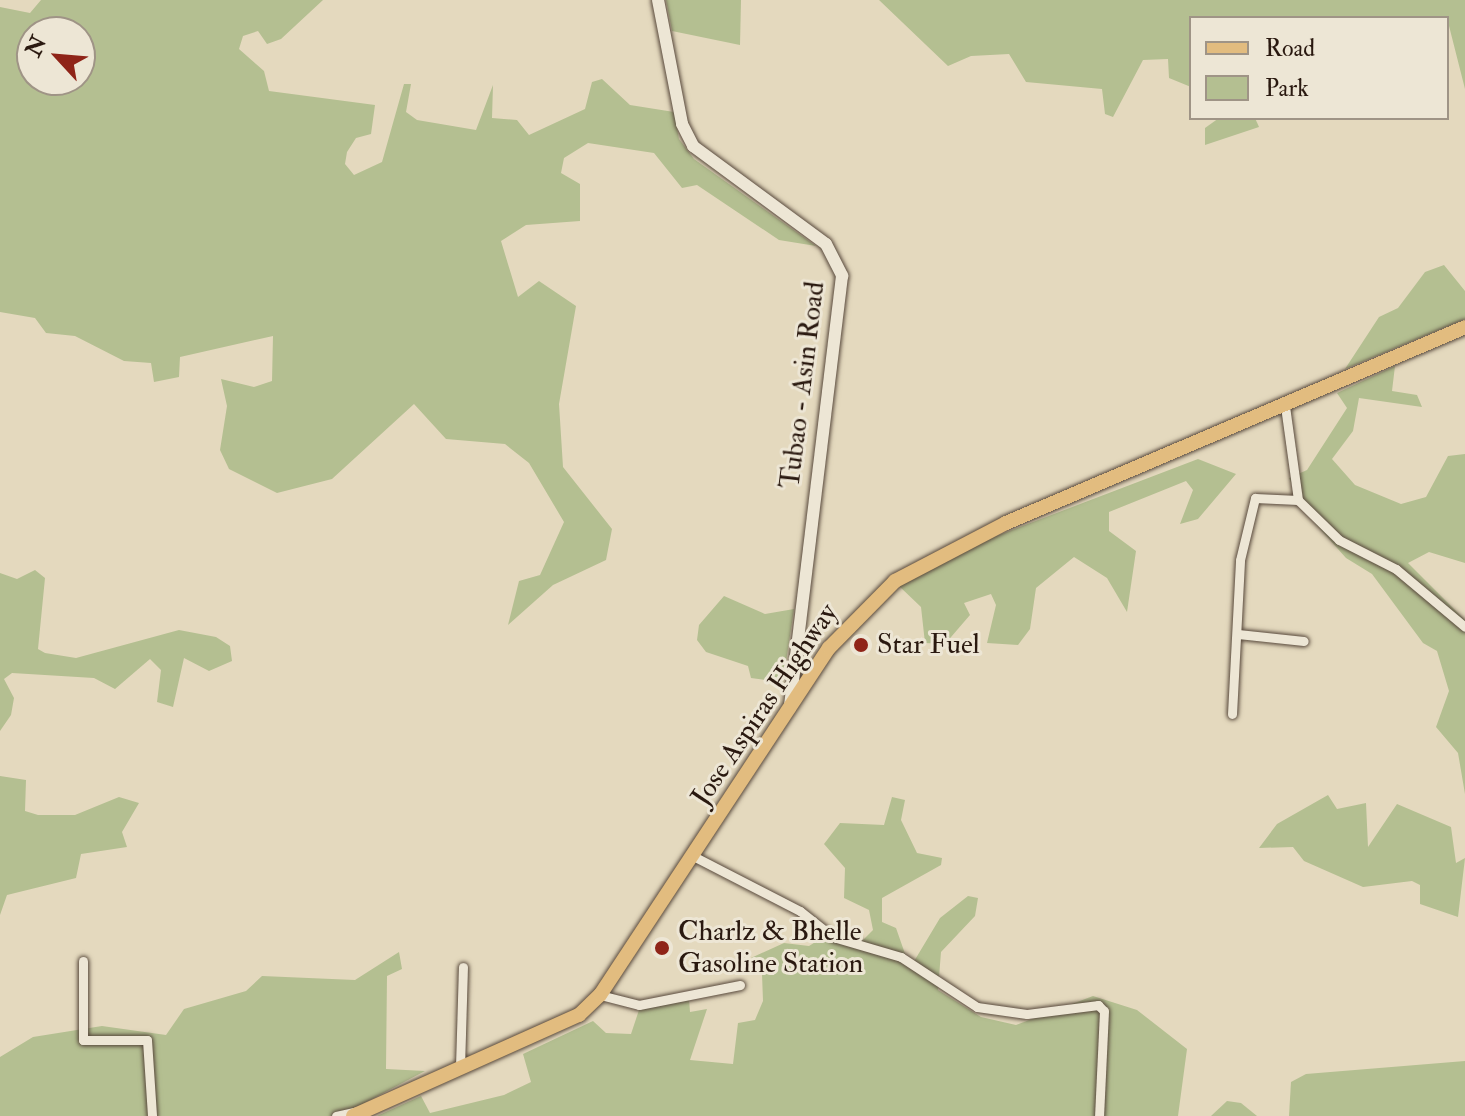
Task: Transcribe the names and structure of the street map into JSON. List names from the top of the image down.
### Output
{
  "streets": {
    "main road": ["Tubao - Asin Road", "Jose Aspiras Highway"]
  },
  "crossings": [
    ["Tubao - Asin Road", "Jose Aspiras Highway"]
  ],
  "places": ["Star Fuel", "Charlz & Bhelle Gasoline Station"],
  "legend": ["Road", "Park"],
  "north": "top left"
}
